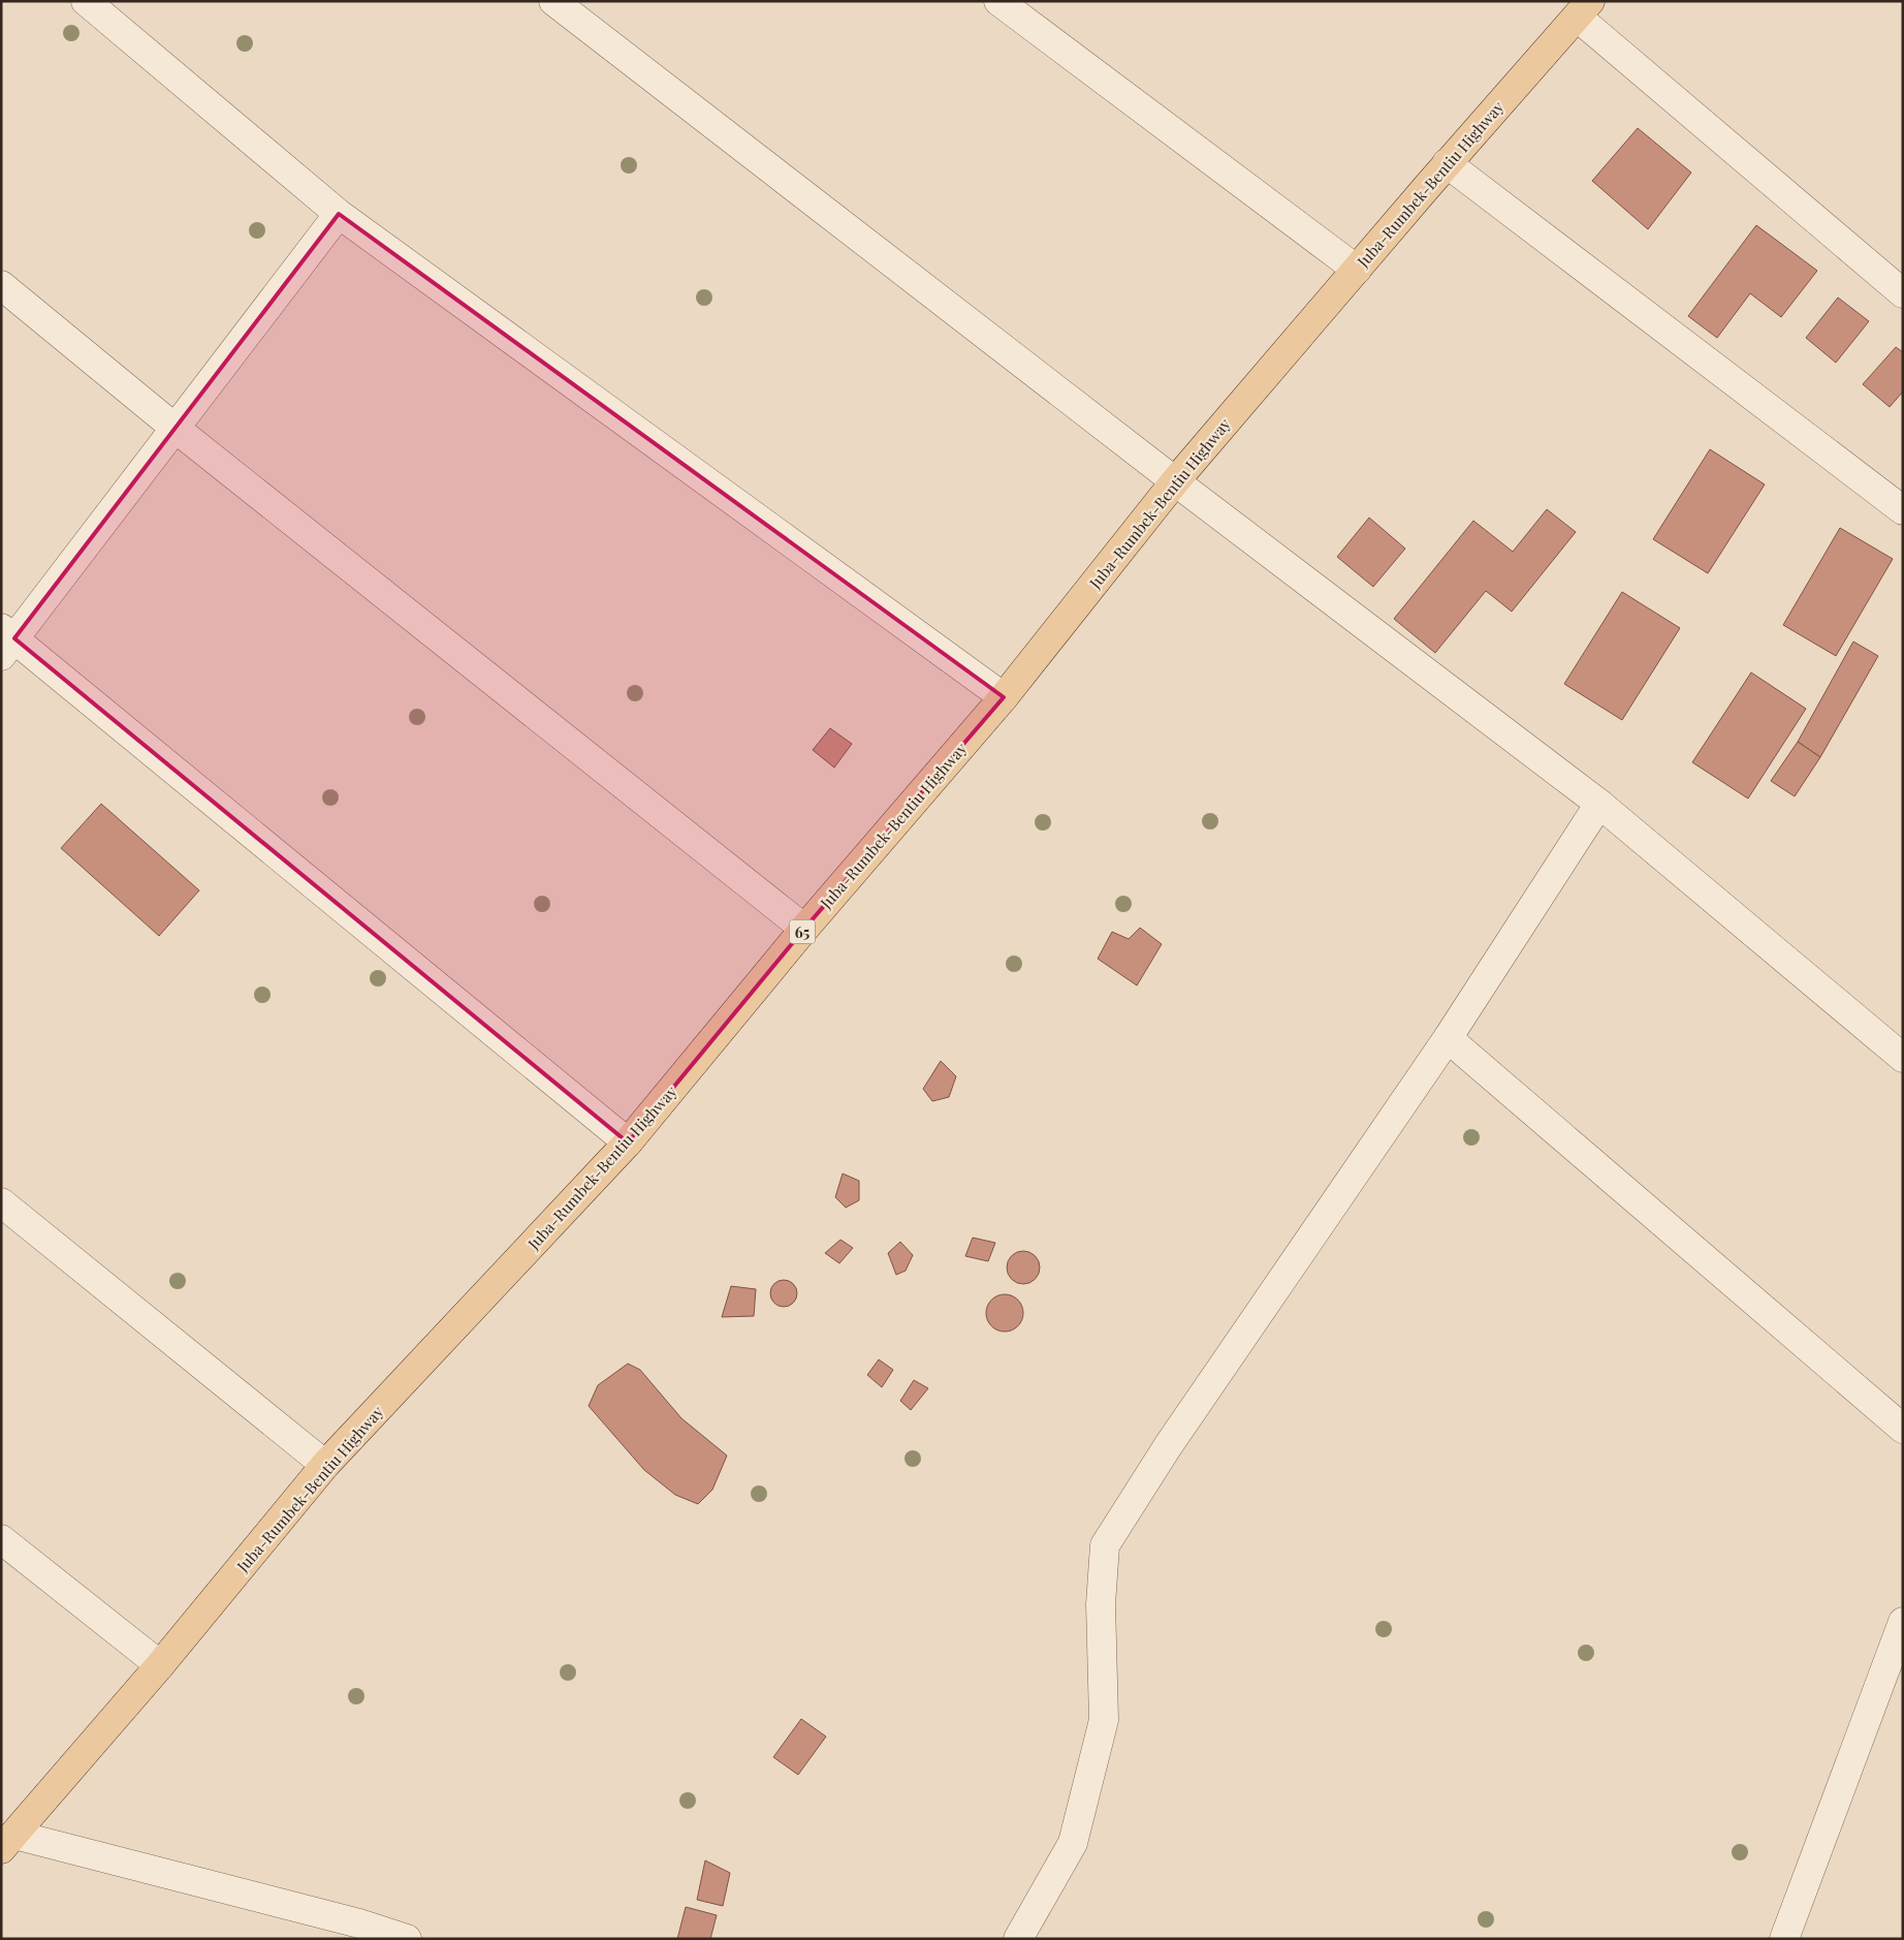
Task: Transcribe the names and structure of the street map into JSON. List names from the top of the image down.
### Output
{
  "streets": {
    "main road": ["Juba-Rumbek-Bentiu Highway", "65"]
  }
}
